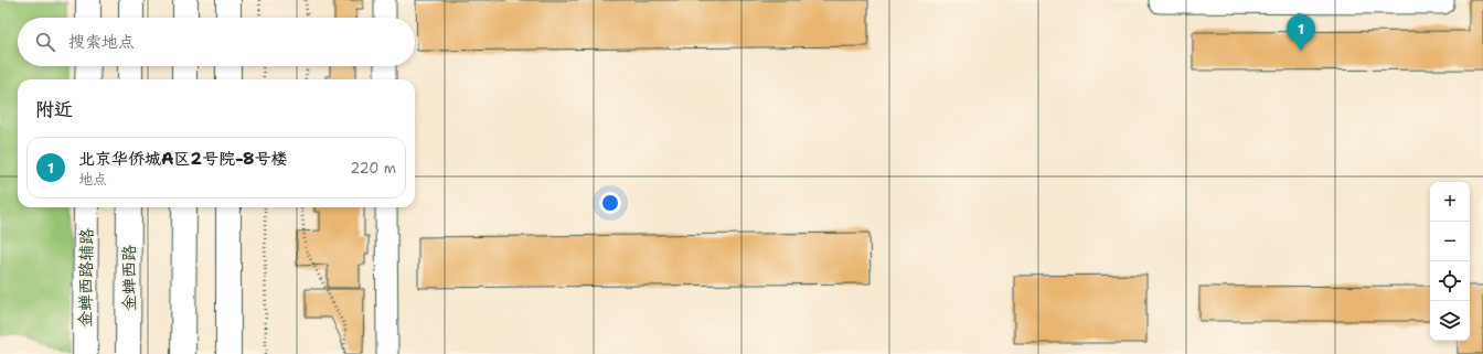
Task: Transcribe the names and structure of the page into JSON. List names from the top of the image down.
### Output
{
  "streets": {
    "street": ["金蝉西路辅路", "金蝉西路"]
  },
  "page": {
    "pins": "1",
    "search": "搜索地点",
    "heading": "附近",
    "list": [
      {
        "mark": "1",
        "name": "北京华侨城A区2号院-8号楼",
        "note": "地点",
        "value": "220 m"
      }
    ],
    "map_buttons": ["+", "−"]
  }
}
